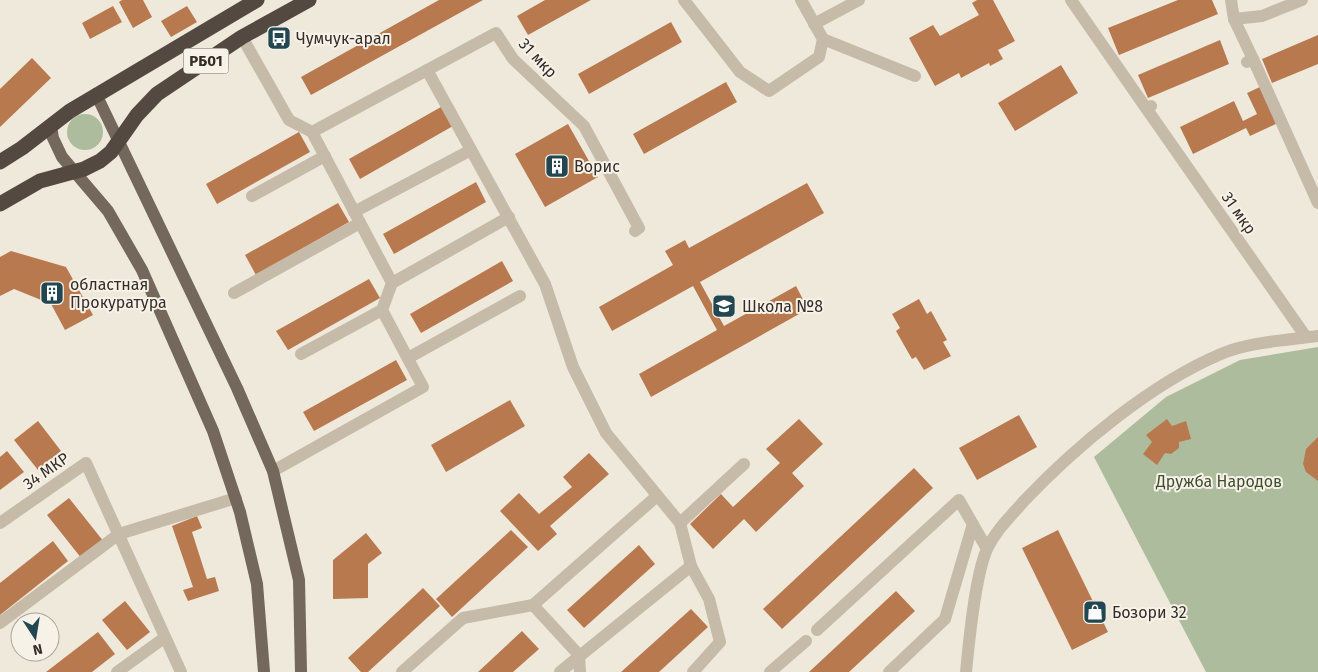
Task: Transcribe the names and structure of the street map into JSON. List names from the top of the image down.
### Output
{
  "streets": {
    "highway": ["РБ01"],
    "street": ["31 мкр", "34 МКР"]
  },
  "parks": ["Дружба Народов"],
  "places": {
    "bus stop": ["Чумчук-арал"],
    "building": ["Ворис", "областная Прокуратура"],
    "school or university": ["Школа №8"],
    "shop": ["Бозори 32"]
  },
  "north": "bottom"
}
